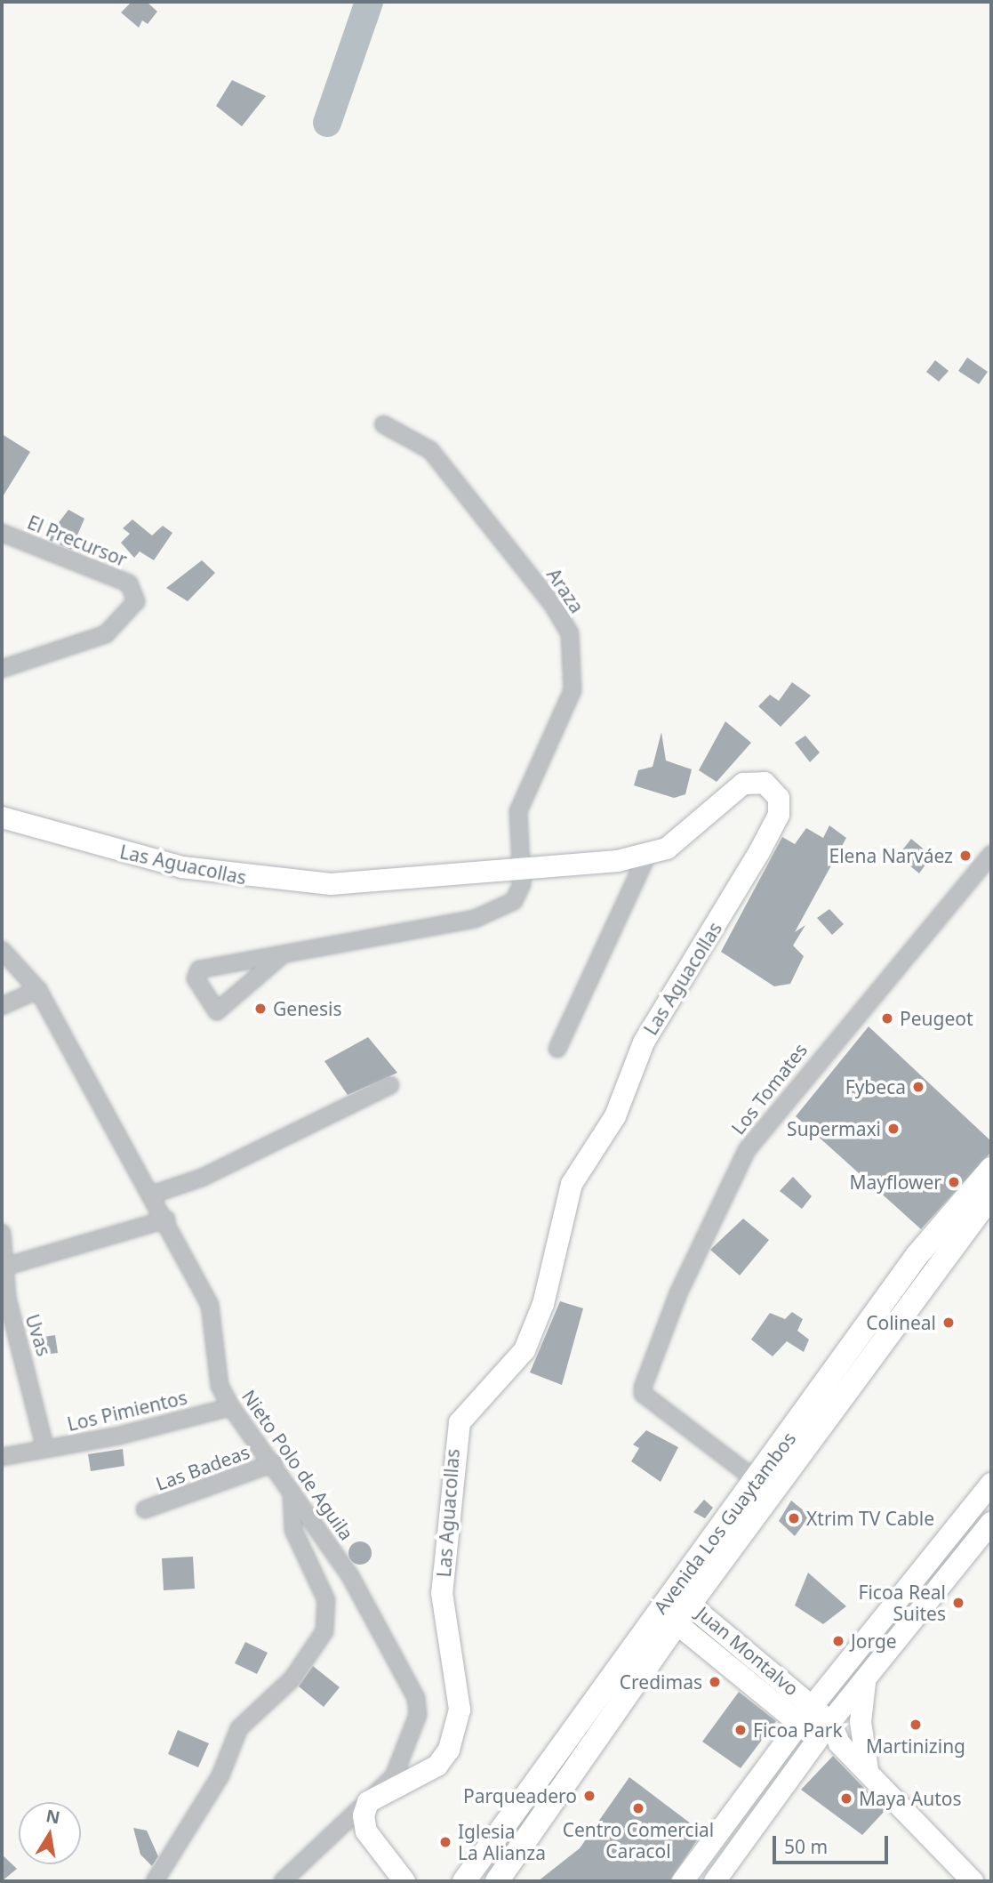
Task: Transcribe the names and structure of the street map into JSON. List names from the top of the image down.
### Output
{
  "streets": {
    "main road": ["Avenida Los Guaytambos"],
    "street": [
      "El Precursor",
      "Araza",
      "Las Aguacollas",
      "Los Tomates",
      "Uvas",
      "Los Pimientos",
      "Nieto Polo de Aguila",
      "Las Badeas",
      "Juan Montalvo"
    ]
  },
  "crossings": [
    ["Araza", "Las Aguacollas"],
    ["Las Aguacollas", "Nieto Polo de Aguila"],
    ["Los Tomates", "Avenida Los Guaytambos"],
    ["Uvas", "Los Pimientos"],
    ["Los Pimientos", "Nieto Polo de Aguila"],
    ["Nieto Polo de Aguila", "Las Badeas"],
    ["Avenida Los Guaytambos", "Juan Montalvo"]
  ],
  "places": [
    "Elena Narváez",
    "Genesis",
    "Peugeot",
    "Fybeca",
    "Supermaxi",
    "Mayflower",
    "Colineal",
    "Xtrim TV Cable",
    "Ficoa Real Suites",
    "Jorge",
    "Credimas",
    "Martinizing",
    "Ficoa Park",
    "Parqueadero",
    "Maya Autos",
    "Centro Comercial Caracol",
    "Iglesia La Alianza"
  ],
  "scale_bar": "50 m",
  "north": "top"
}
